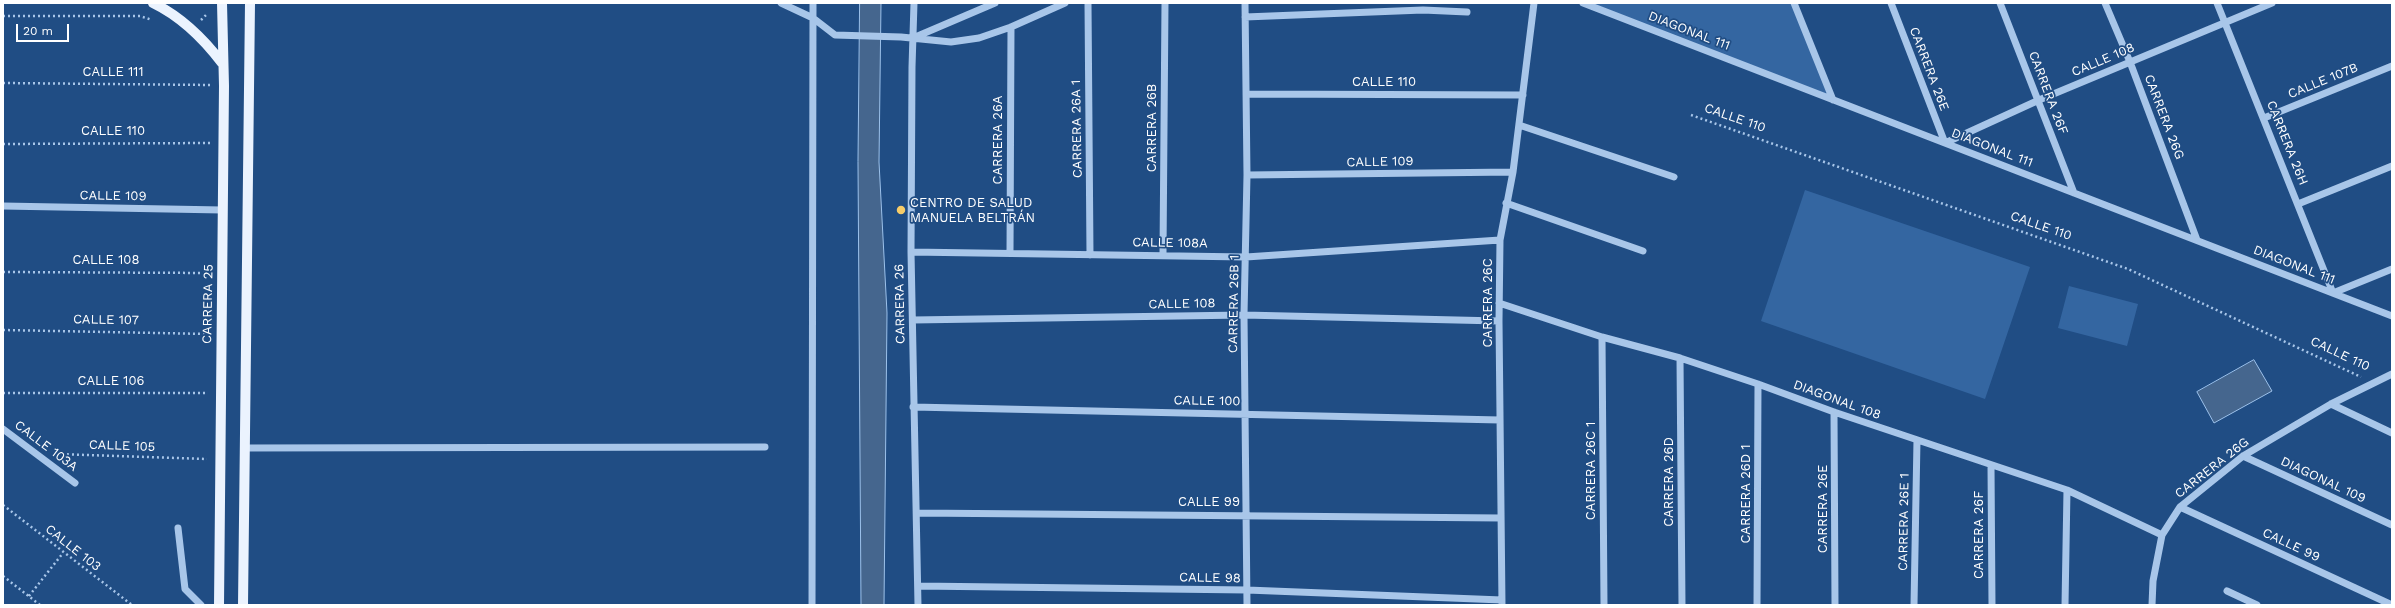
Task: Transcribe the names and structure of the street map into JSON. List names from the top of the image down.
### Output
{
  "streets": {
    "main road": ["CARRERA 25"],
    "street": [
      "DIAGONAL 111",
      "CALLE 108",
      "CARRERA 26E",
      "CALLE 107B",
      "CALLE 110",
      "CARRERA 26F",
      "CARRERA 26G",
      "CARRERA 26B",
      "CARRERA 26A 1",
      "CARRERA 26A",
      "CARRERA 26H",
      "CALLE 109",
      "CALLE 108A",
      "CARRERA 26C",
      "CARRERA 26",
      "CARRERA 26B 1",
      "DIAGONAL 108",
      "CALLE 100",
      "CALLE 103A",
      "CARRERA 26C 1",
      "DIAGONAL 109",
      "CARRERA 26D",
      "CARRERA 26D 1",
      "CALLE 99",
      "CARRERA 26E 1",
      "CALLE 98"
    ],
    "path": [
      "CALLE 111",
      "CALLE 107",
      "CALLE 106",
      "CALLE 105",
      "CALLE 103"
    ]
  },
  "crossings": [
    ["DIAGONAL 111", "CALLE 108"],
    ["DIAGONAL 111", "CARRERA 26E"],
    ["DIAGONAL 111", "CARRERA 26F"],
    ["DIAGONAL 111", "CARRERA 26G"],
    ["DIAGONAL 111", "CARRERA 26H"],
    ["CALLE 108", "CARRERA 26E"],
    ["CALLE 108", "CARRERA 26F"],
    ["CALLE 108", "CARRERA 26G"],
    ["CALLE 108", "CARRERA 26H"],
    ["CALLE 108", "CARRERA 26C"],
    ["CALLE 108", "CARRERA 26"],
    ["CALLE 108", "CARRERA 26B 1"],
    ["CARRERA 26E", "DIAGONAL 108"],
    ["CALLE 111", "CARRERA 25"],
    ["CALLE 107B", "CARRERA 26H"],
    ["CALLE 110", "CARRERA 26G"],
    ["CALLE 110", "CARRERA 26C"],
    ["CALLE 110", "CARRERA 25"],
    ["CALLE 110", "CARRERA 26B 1"],
    ["CARRERA 26F", "DIAGONAL 108"],
    ["CARRERA 26G", "DIAGONAL 108"],
    ["CARRERA 26G", "DIAGONAL 109"],
    ["CARRERA 26G", "CALLE 99"],
    ["CARRERA 26B", "CALLE 108A"],
    ["CARRERA 26A 1", "CALLE 108A"],
    ["CARRERA 26A", "CALLE 108A"],
    ["CALLE 109", "CARRERA 26C"],
    ["CALLE 109", "CARRERA 25"],
    ["CALLE 109", "CARRERA 26B 1"],
    ["CALLE 108A", "CARRERA 26C"],
    ["CALLE 108A", "CARRERA 26"],
    ["CALLE 108A", "CARRERA 26B 1"],
    ["CARRERA 26C", "DIAGONAL 108"],
    ["CARRERA 26C", "CALLE 100"],
    ["CARRERA 26C", "CALLE 99"],
    ["CARRERA 26C", "CALLE 98"],
    ["CARRERA 25", "CALLE 106"],
    ["CARRERA 26", "CALLE 100"],
    ["CARRERA 26", "CALLE 99"],
    ["CARRERA 26", "CALLE 98"],
    ["CARRERA 26B 1", "CALLE 100"],
    ["CARRERA 26B 1", "CALLE 99"],
    ["CARRERA 26B 1", "CALLE 98"],
    ["DIAGONAL 108", "CARRERA 26C 1"],
    ["DIAGONAL 108", "CARRERA 26D"],
    ["DIAGONAL 108", "CARRERA 26D 1"],
    ["DIAGONAL 108", "CARRERA 26E 1"],
    ["CALLE 103A", "CALLE 105"]
  ],
  "places": ["CENTRO DE SALUD MANUELA BELTRÁN"],
  "scale_bar": "20 m"
}
